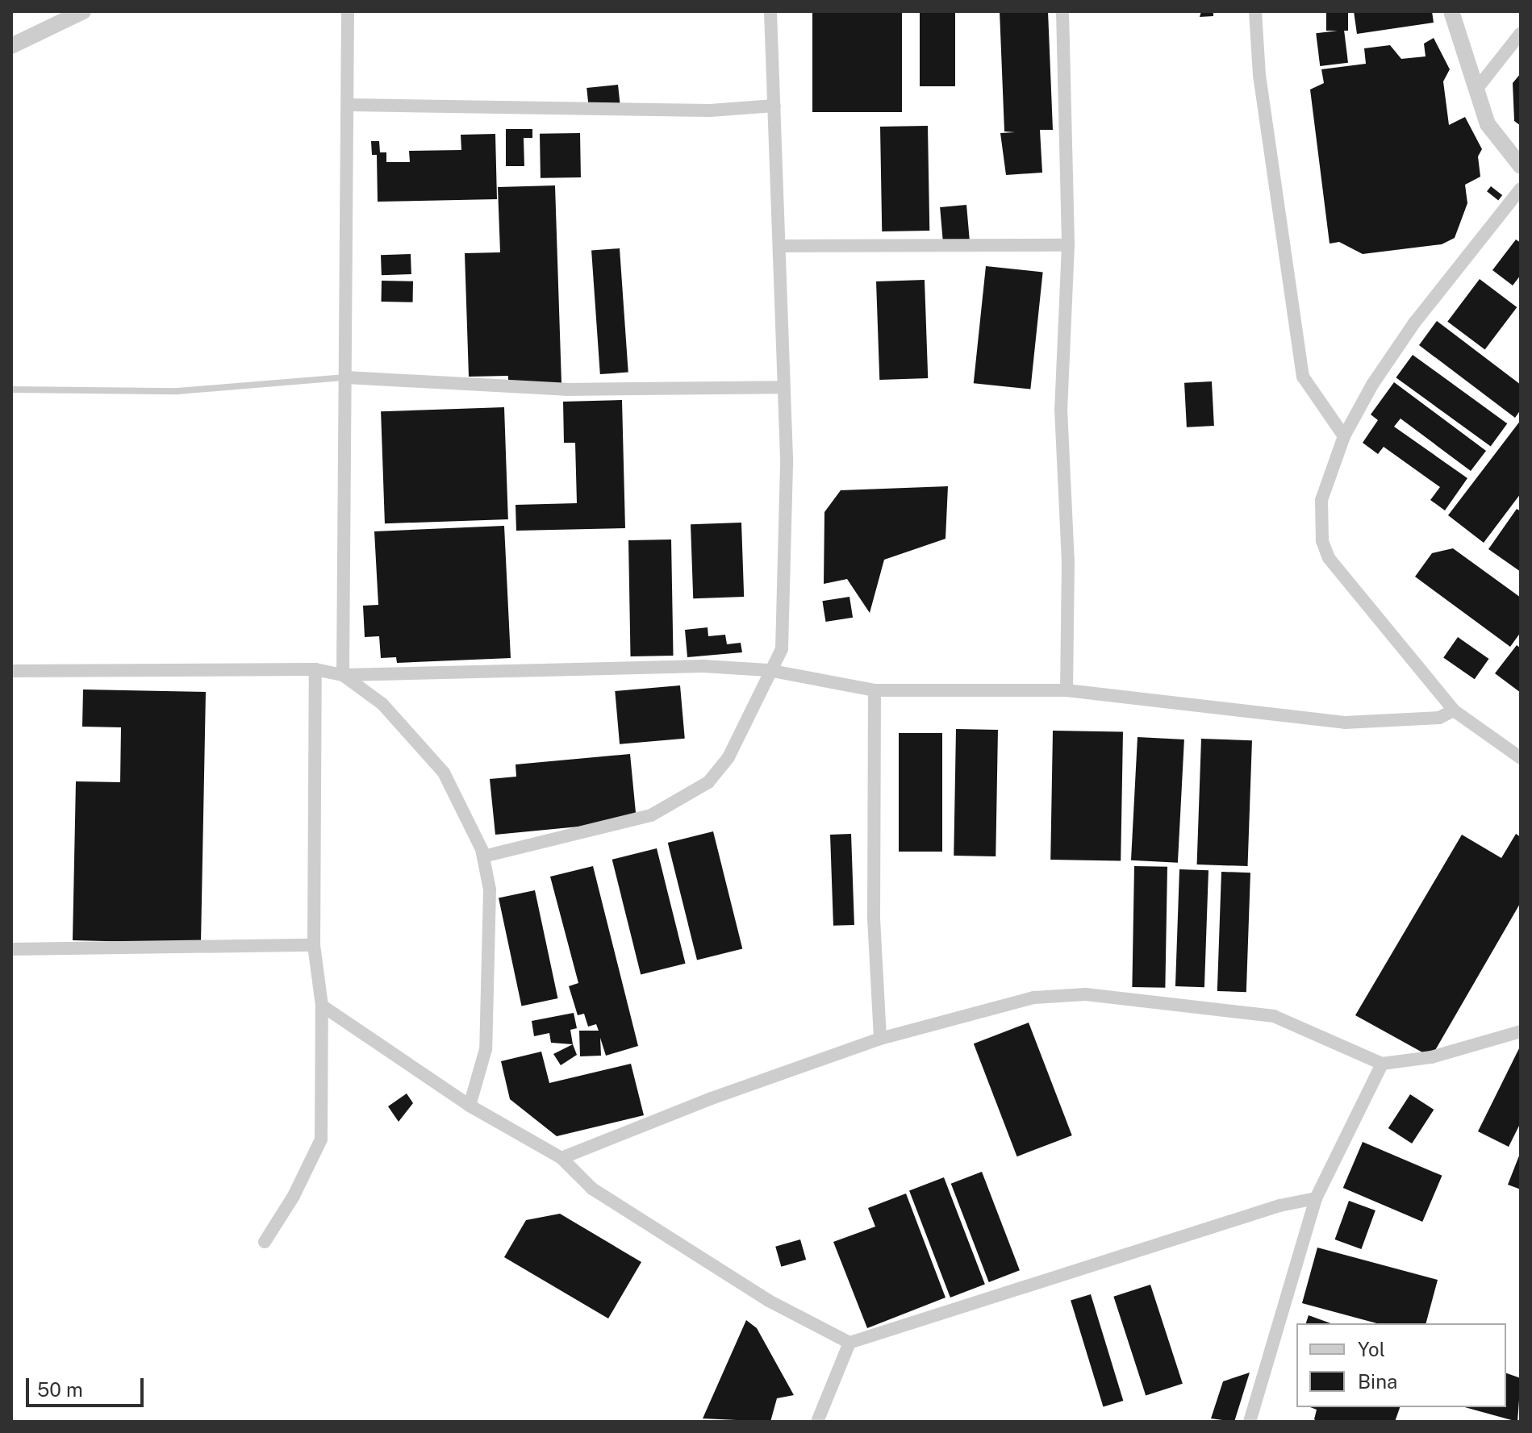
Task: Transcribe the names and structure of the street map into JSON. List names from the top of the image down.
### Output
{
  "legend": ["Yol", "Bina"],
  "scale_bar": "50 m"
}
